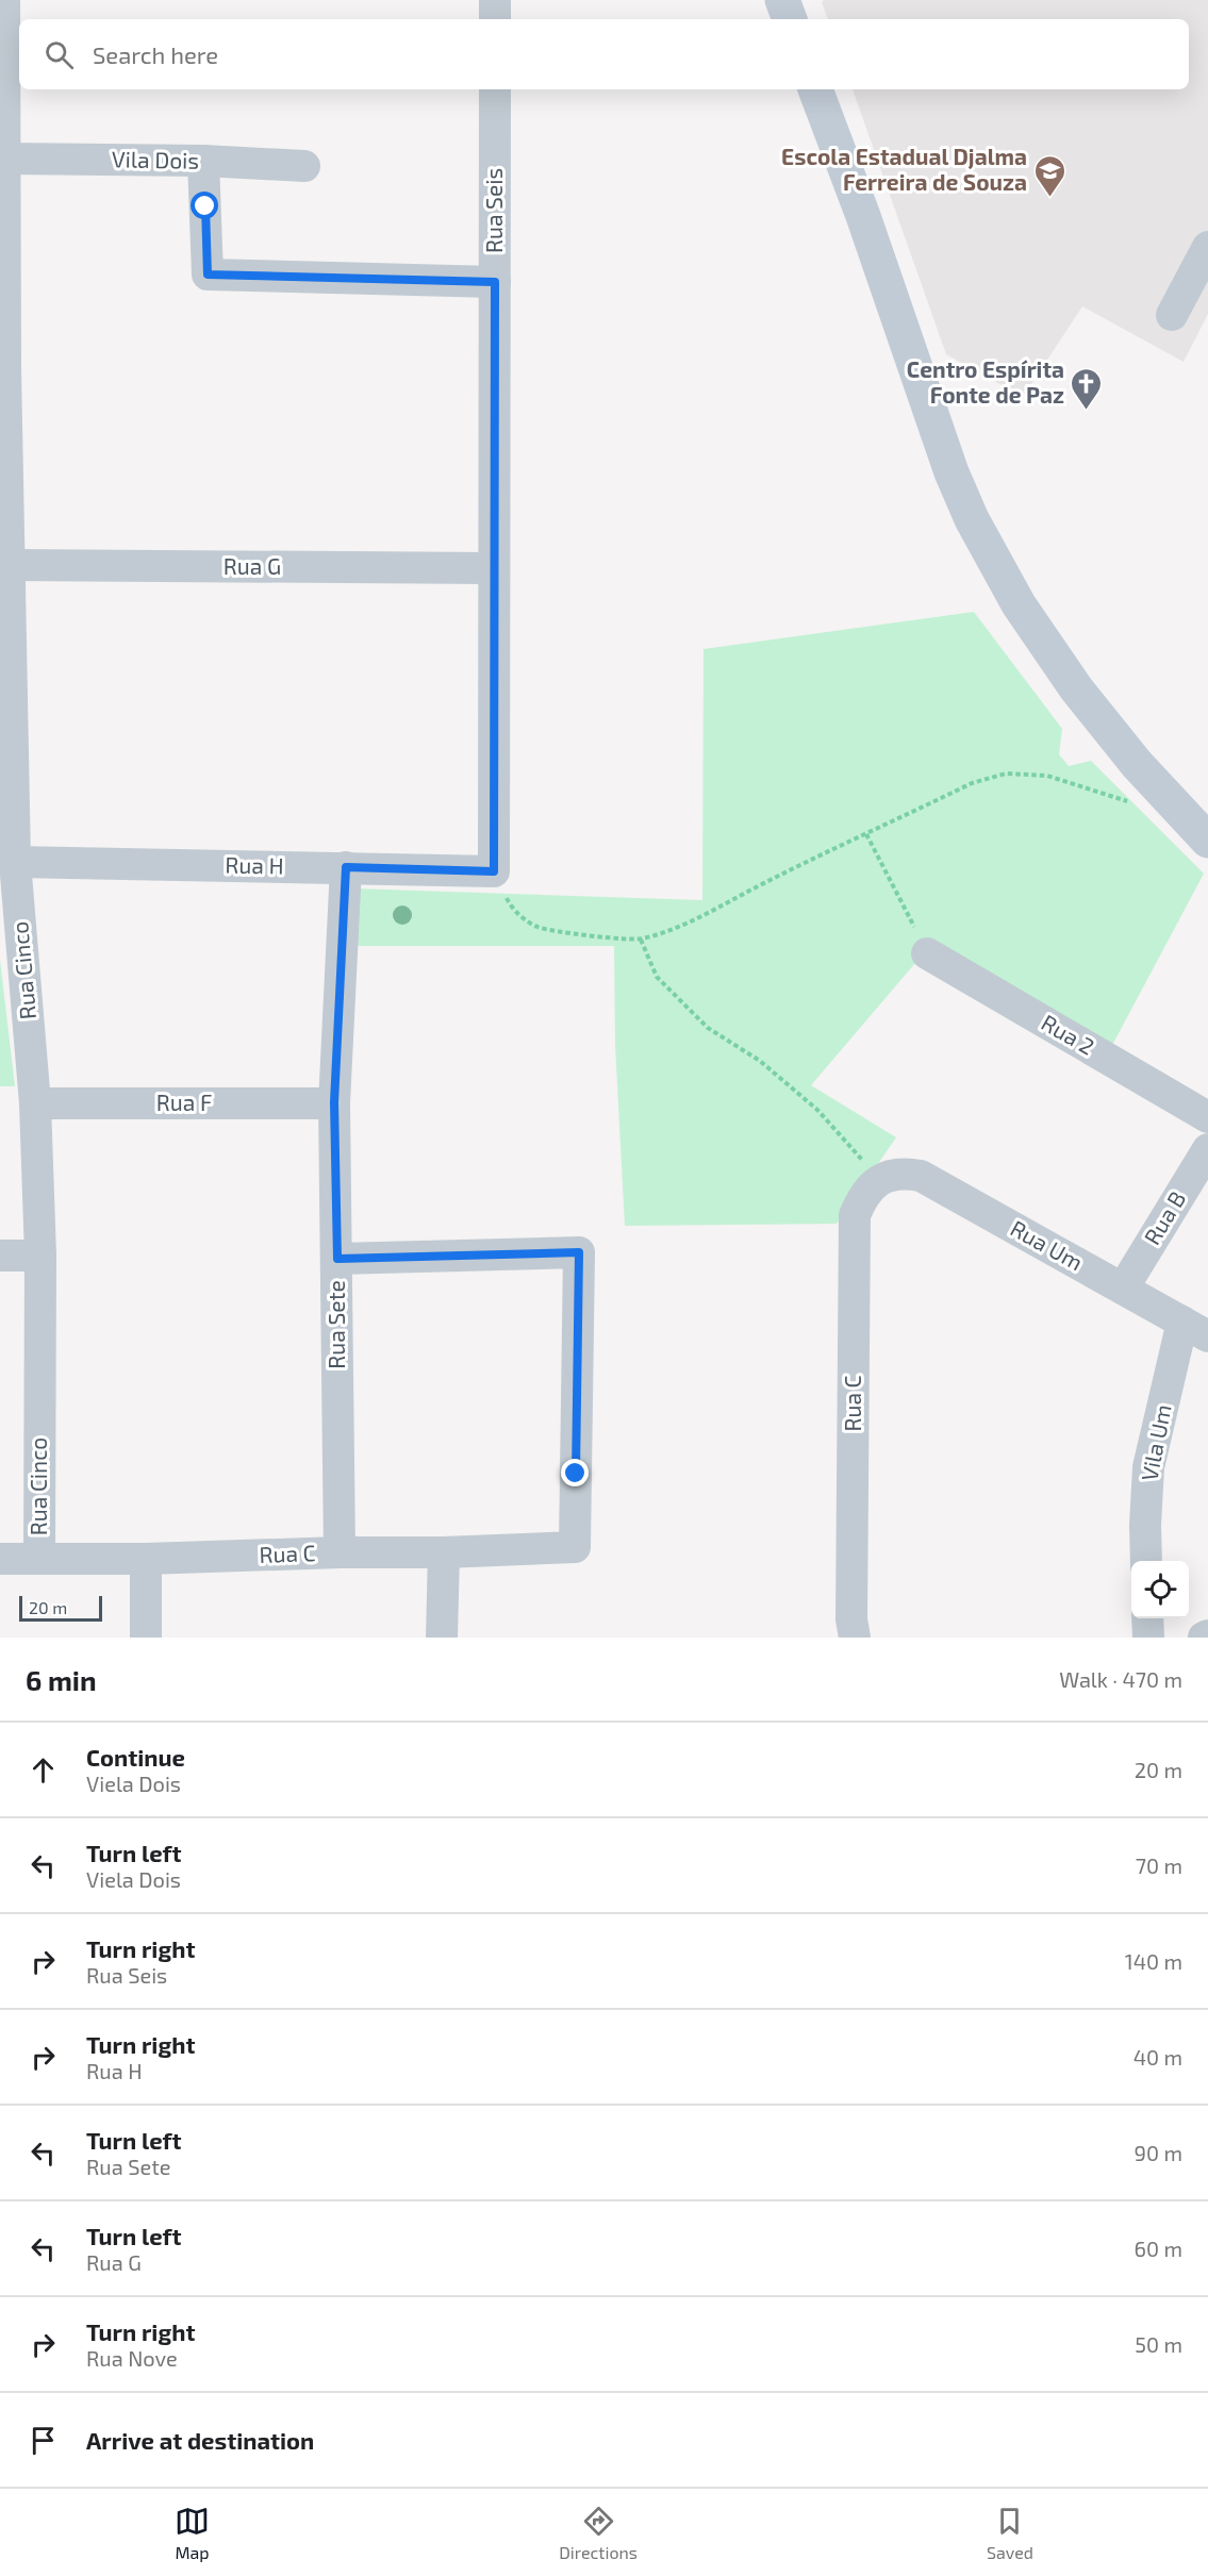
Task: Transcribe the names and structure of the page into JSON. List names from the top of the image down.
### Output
{
  "streets": {
    "street": [
      "Vila Dois",
      "Rua Seis",
      "Rua G",
      "Rua H",
      "Rua Cinco",
      "Rua 2",
      "Rua F",
      "Rua B",
      "Rua Um",
      "Rua Sete",
      "Rua C",
      "Vila Um"
    ]
  },
  "crossings": [
    ["Vila Dois", "Rua Cinco"],
    ["Rua Seis", "Rua G"],
    ["Rua Seis", "Rua H"],
    ["Rua G", "Rua Cinco"],
    ["Rua H", "Rua Cinco"],
    ["Rua H", "Rua Sete"],
    ["Rua Cinco", "Rua F"],
    ["Rua Cinco", "Rua C"],
    ["Rua F", "Rua Sete"],
    ["Rua B", "Rua Um"],
    ["Rua Um", "Rua C"],
    ["Rua Um", "Vila Um"],
    ["Rua Sete", "Rua C"]
  ],
  "places": {
    "school or university": ["Escola Estadual Djalma Ferreira de Souza"],
    "church": ["Centro Espírita Fonte de Paz"]
  },
  "scale_bar": "20 m",
  "page": {
    "search": "Search here",
    "scale": "20 m",
    "heading": ["6 min", "Walk · 470 m"],
    "list": [
      ["Continue", "Viela Dois", "20 m"],
      ["Turn left", "Viela Dois", "70 m"],
      ["Turn right", "Rua Seis", "140 m"],
      ["Turn right", "Rua H", "40 m"],
      ["Turn left", "Rua Sete", "90 m"],
      ["Turn left", "Rua G", "60 m"],
      ["Turn right", "Rua Nove", "50 m"],
      "Arrive at destination"
    ],
    "nav": ["Map", "Directions", "Saved"]
  }
}
